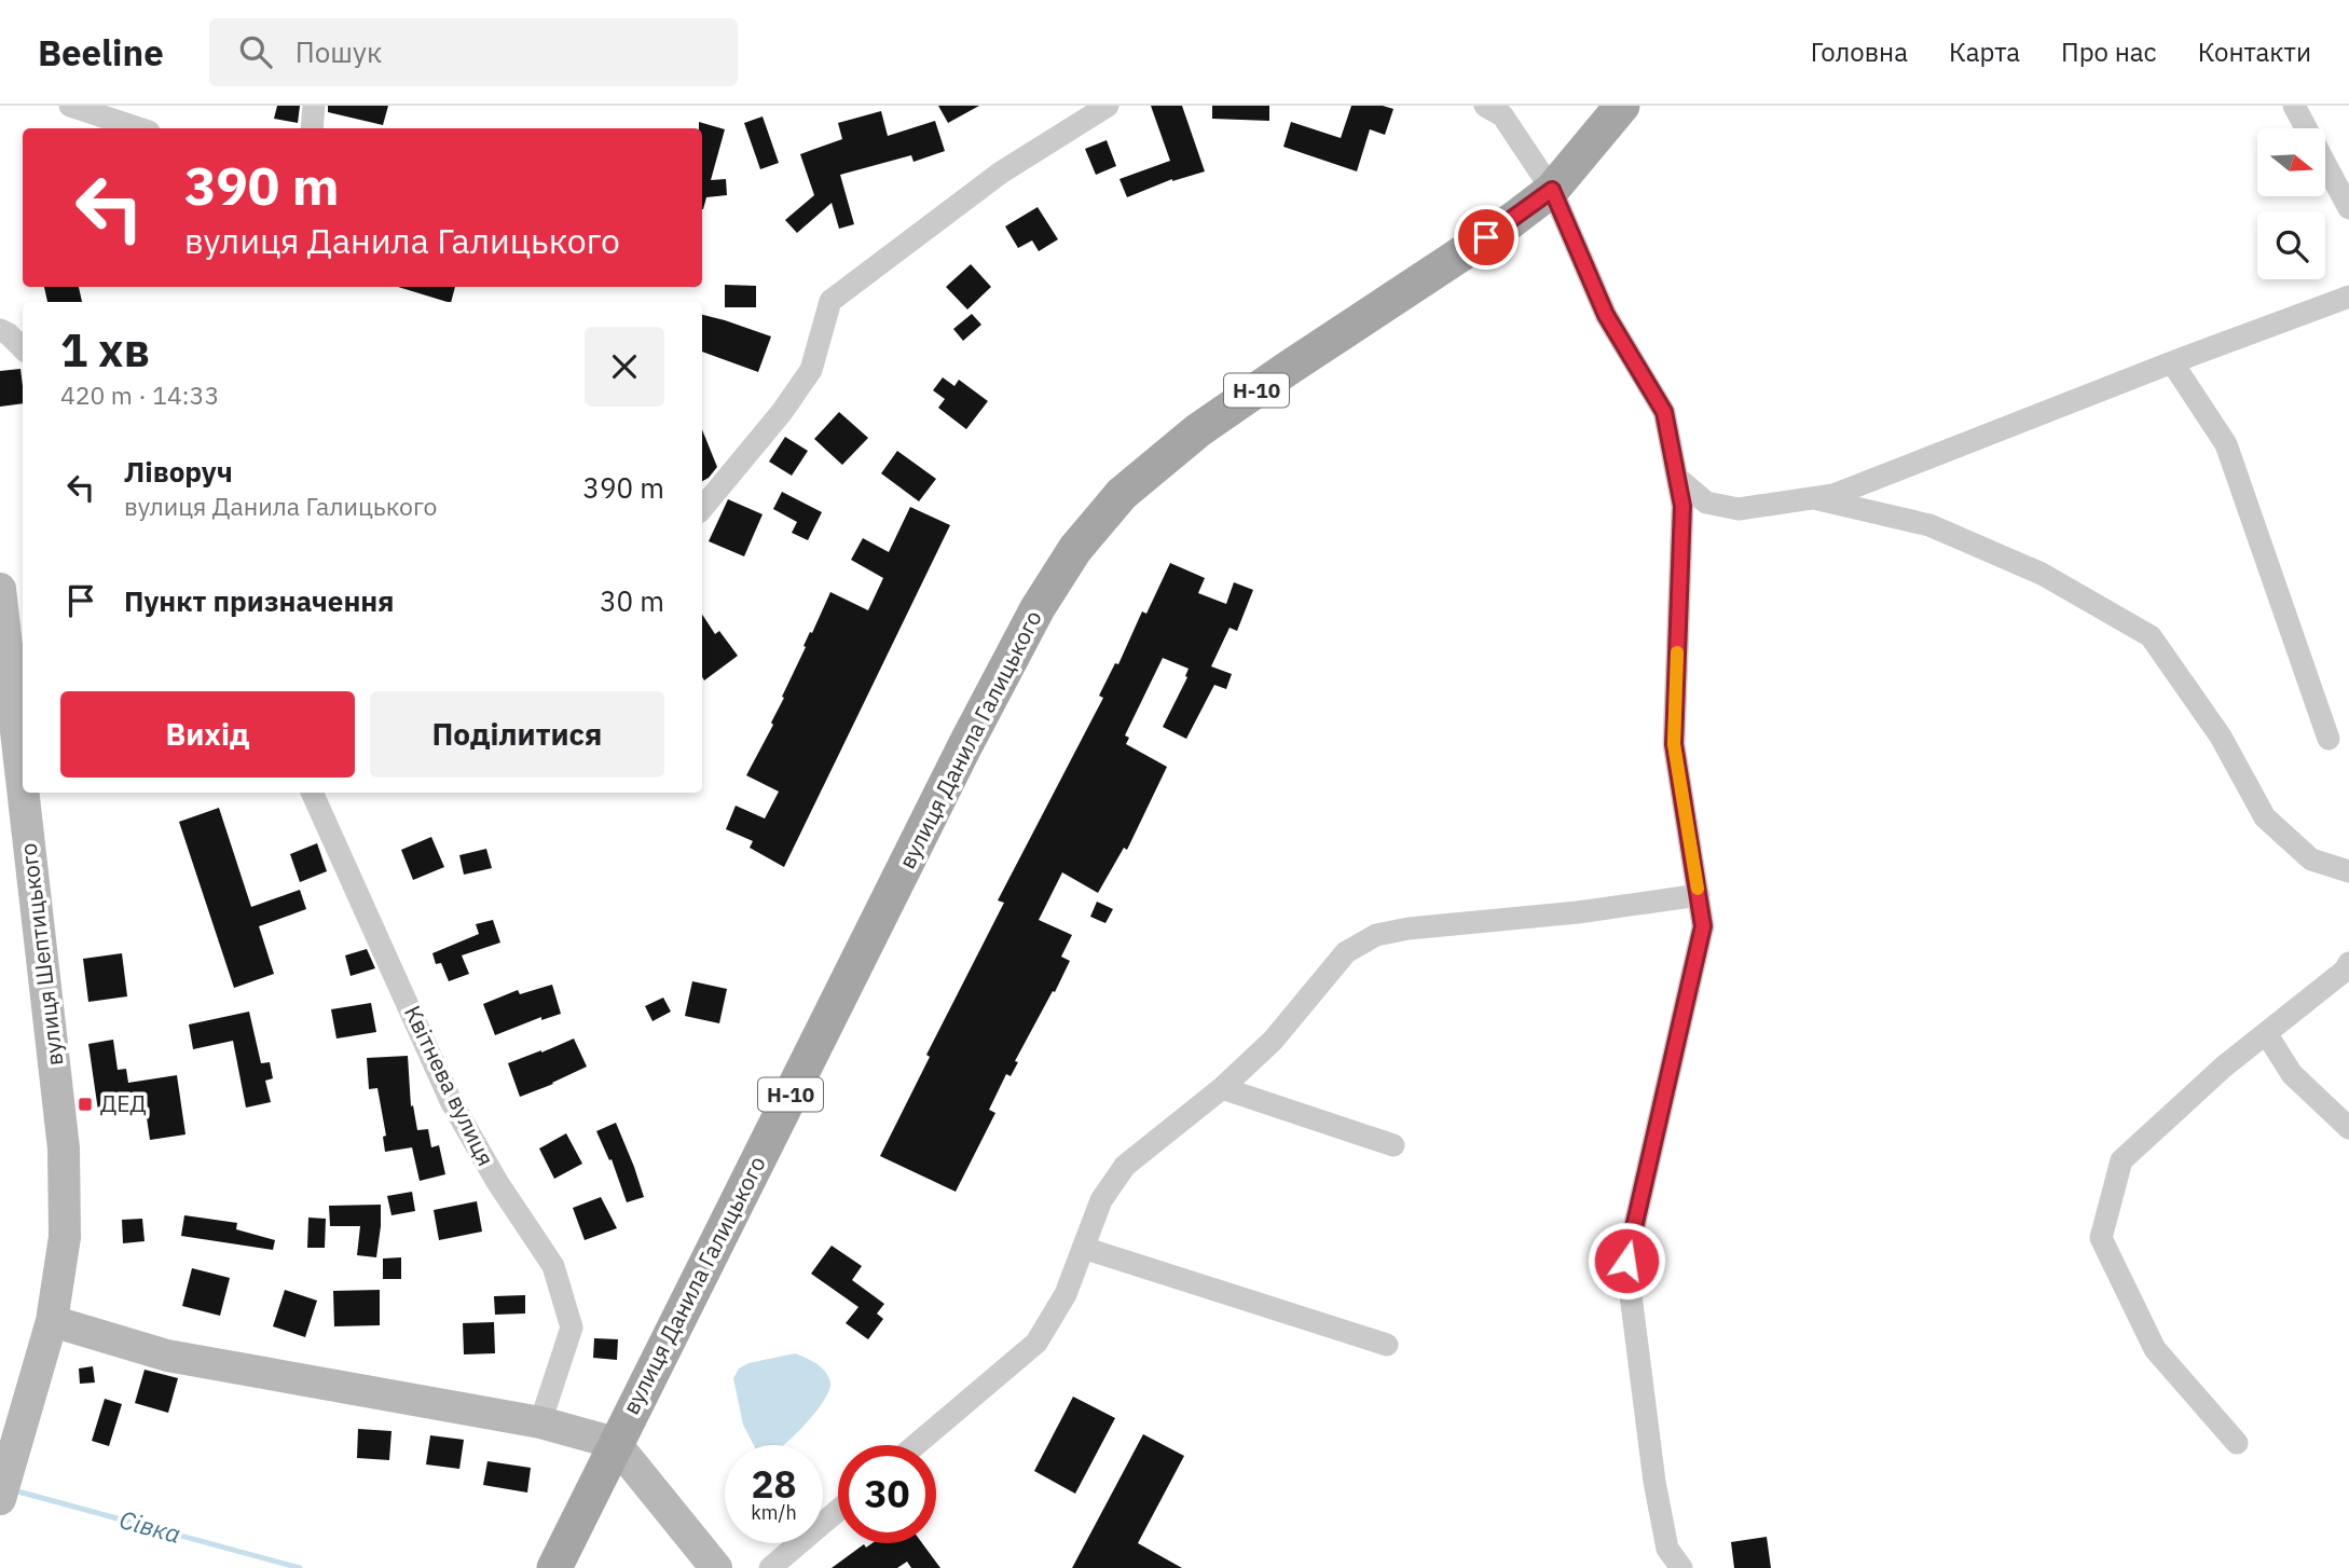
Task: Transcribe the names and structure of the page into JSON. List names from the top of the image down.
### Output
{
  "streets": {
    "main road": ["Н-10", "вулиця Данила Галицького"],
    "street": ["вулиця Шептицького", "Квітнева вулиця"]
  },
  "water": ["Сівка"],
  "places": {
    "transit": ["ДЕД"]
  },
  "north": "right",
  "page": {
    "header": "Beeline",
    "search": "Пошук",
    "nav": [
      "Головна",
      "Карта",
      "Про нас",
      "Контакти"
    ],
    "turn": ["390 m", "вулиця Данила Галицького"],
    "heading": ["1 хв", "420 m · 14:33"],
    "list": [
      {
        "name": "Ліворуч",
        "note": "вулиця Данила Галицького",
        "value": "390 m"
      },
      {
        "name": "Пункт призначення",
        "value": "30 m"
      }
    ],
    "buttons": ["Вихід", "Поділитися"],
    "speed": "28 km/h",
    "limit": "30"
  }
}
